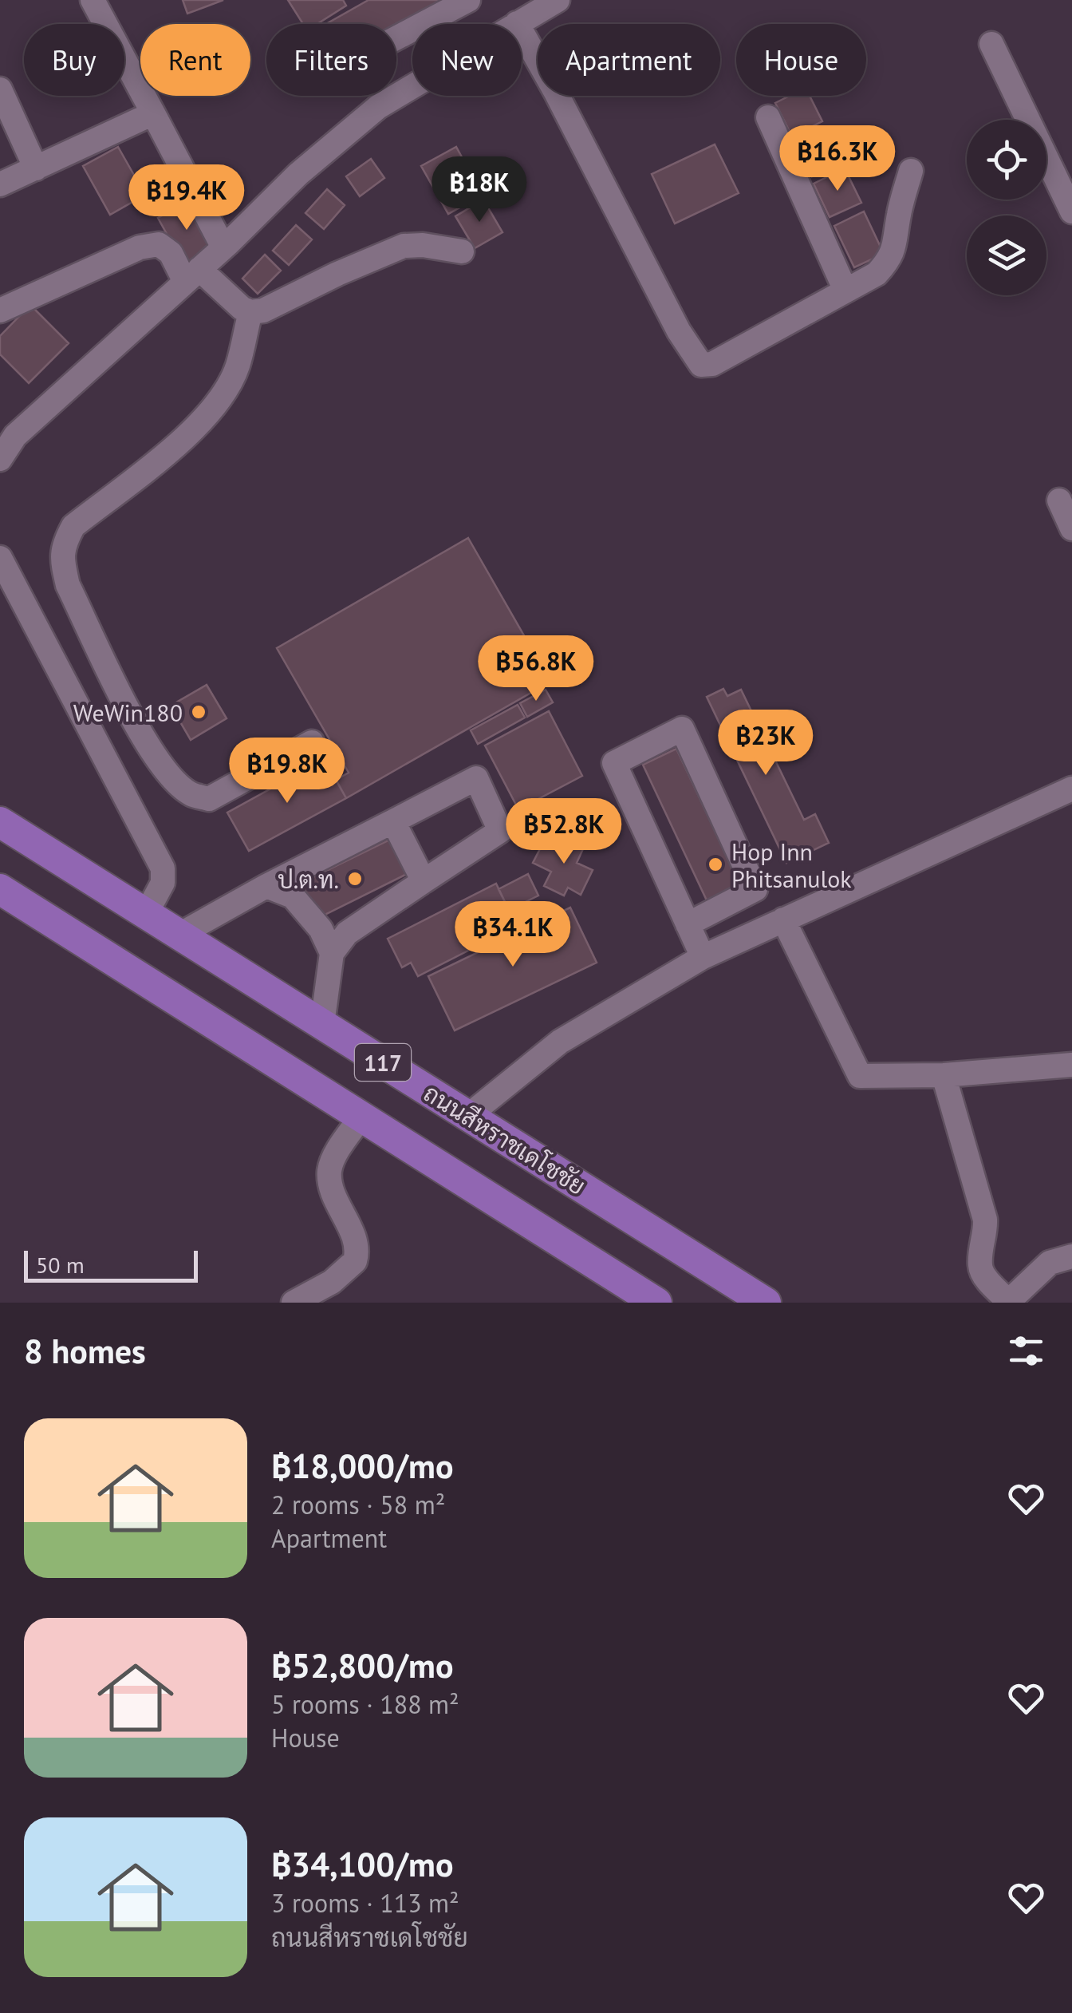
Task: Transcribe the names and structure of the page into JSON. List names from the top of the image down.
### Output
{
  "streets": {
    "main road": ["117", "ถนนสีหราชเดโชชัย"]
  },
  "places": ["WeWin180", "Hop Inn Phitsanulok", "ป.ต.ท."],
  "scale_bar": "50 m",
  "page": {
    "chip": [
      "Buy",
      "Rent",
      "Filters",
      "New",
      "Apartment",
      "House"
    ],
    "price": [
      "฿16.3K",
      "฿18K",
      "฿19.4K",
      "฿56.8K",
      "฿23K",
      "฿19.8K",
      "฿52.8K",
      "฿34.1K"
    ],
    "scale": "50 m",
    "heading": "8 homes",
    "list": [
      {
        "name": "฿18,000/mo",
        "note": "2 rooms · 58 m² · Apartment"
      },
      {
        "name": "฿52,800/mo",
        "note": "5 rooms · 188 m² · House"
      },
      {
        "name": "฿34,100/mo",
        "note": "3 rooms · 113 m² · ถนนสีหราชเดโชชัย"
      }
    ]
  }
}
